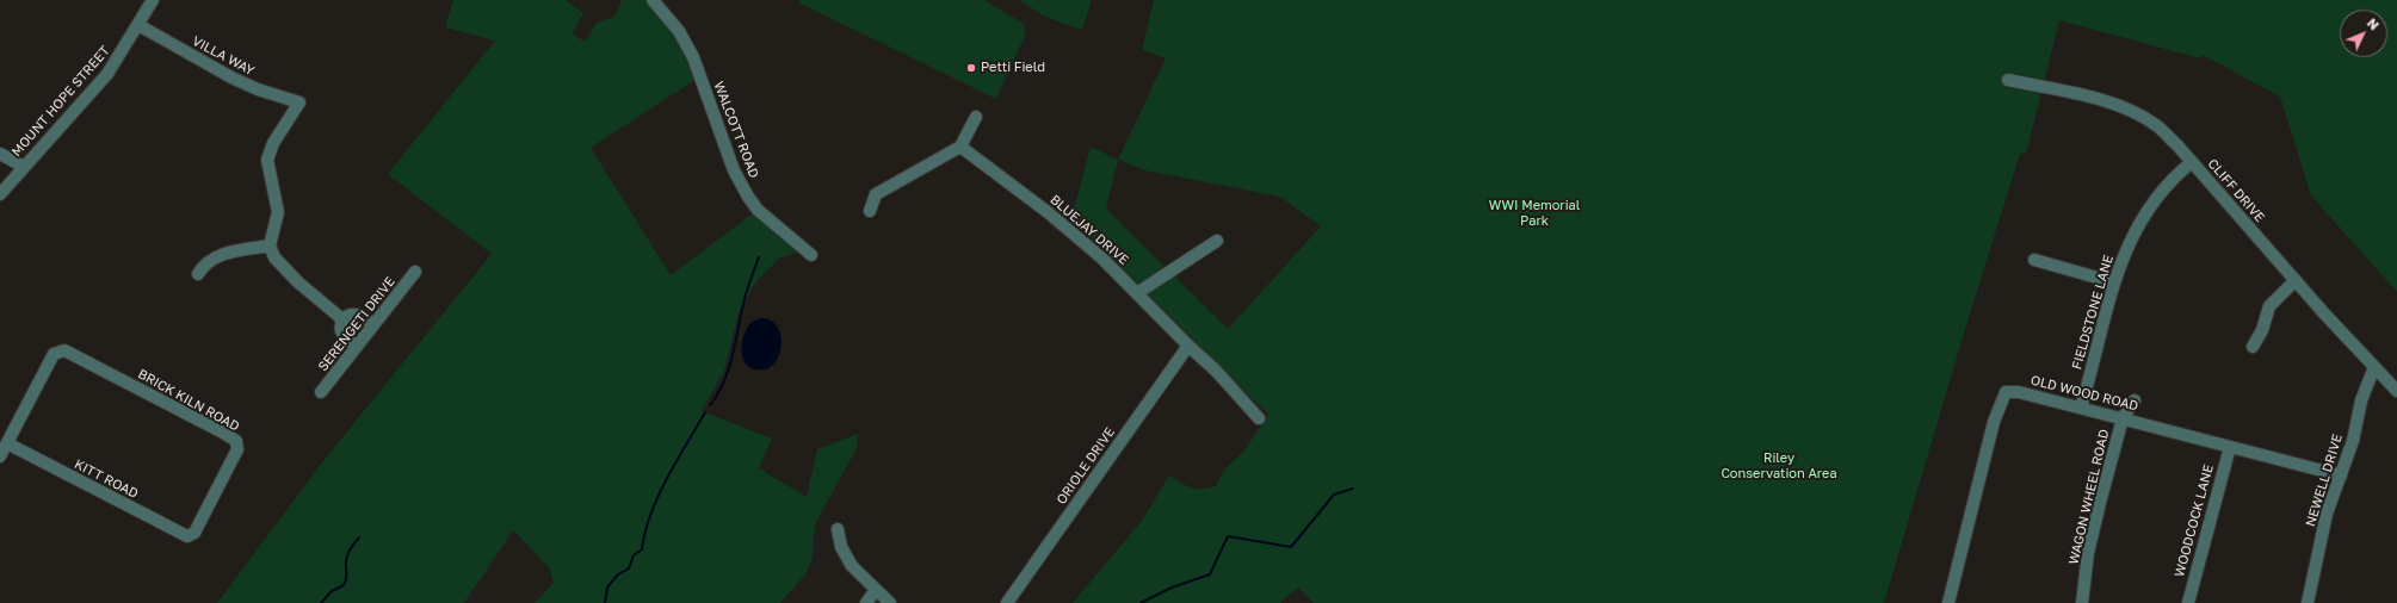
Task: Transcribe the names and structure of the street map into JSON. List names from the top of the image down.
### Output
{
  "streets": {
    "street": [
      "VILLA WAY",
      "MOUNT HOPE STREET",
      "WALCOTT ROAD",
      "CLIFF DRIVE",
      "BLUEJAY DRIVE",
      "FIELDSTONE LANE",
      "SERENGETI DRIVE",
      "OLD WOOD ROAD",
      "BRICK KILN ROAD",
      "ORIOLE DRIVE",
      "KITT ROAD",
      "NEWELL DRIVE",
      "WAGON WHEEL ROAD",
      "WOODCOCK LANE"
    ]
  },
  "crossings": [
    ["VILLA WAY", "MOUNT HOPE STREET"],
    ["CLIFF DRIVE", "FIELDSTONE LANE"],
    ["CLIFF DRIVE", "NEWELL DRIVE"],
    ["BLUEJAY DRIVE", "ORIOLE DRIVE"],
    ["FIELDSTONE LANE", "OLD WOOD ROAD"],
    ["OLD WOOD ROAD", "NEWELL DRIVE"],
    ["OLD WOOD ROAD", "WAGON WHEEL ROAD"],
    ["OLD WOOD ROAD", "WOODCOCK LANE"],
    ["BRICK KILN ROAD", "KITT ROAD"]
  ],
  "parks": ["WWI Memorial Park", "Riley Conservation Area"],
  "places": ["Petti Field"],
  "north": "top right"
}
